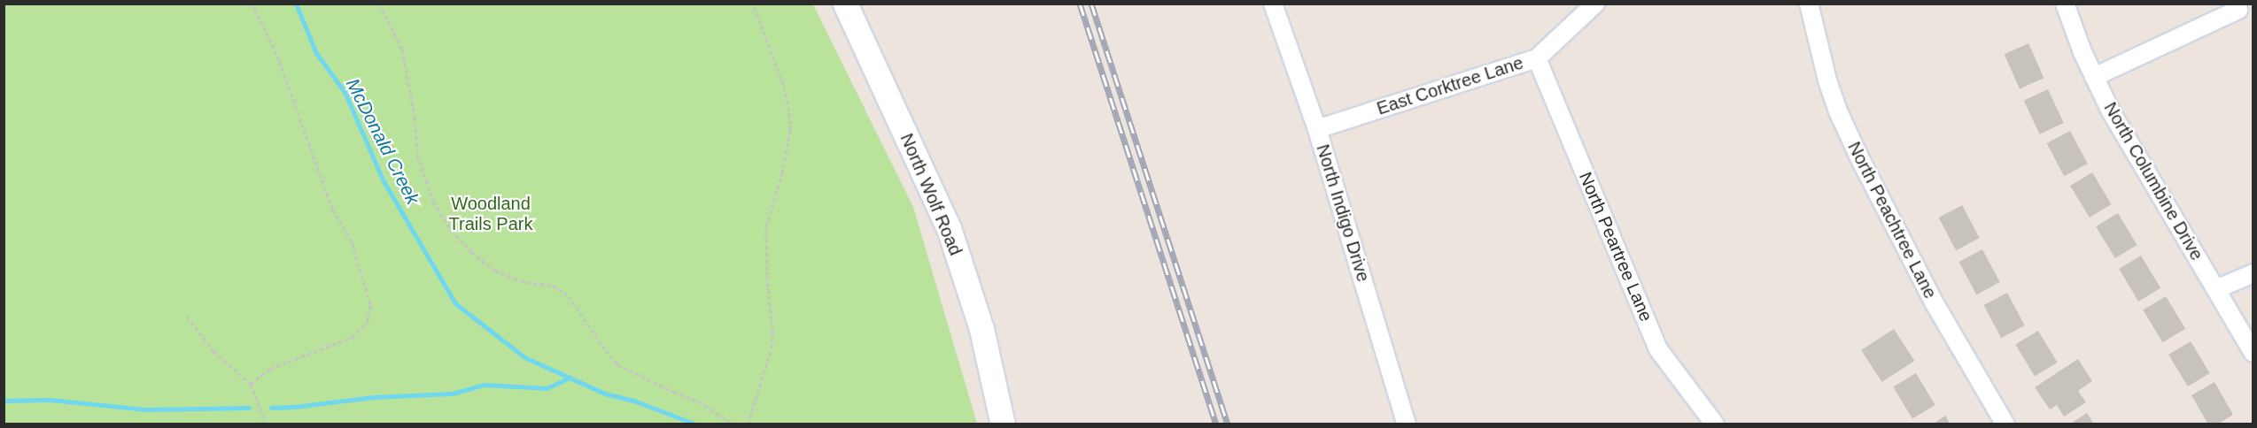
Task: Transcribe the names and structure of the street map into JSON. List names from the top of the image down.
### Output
{
  "streets": {
    "main road": ["North Wolf Road"],
    "street": [
      "East Corktree Lane",
      "North Columbine Drive",
      "North Indigo Drive",
      "North Peachtree Lane",
      "North Peartree Lane"
    ]
  },
  "crossings": [
    ["East Corktree Lane", "North Indigo Drive"],
    ["East Corktree Lane", "North Peartree Lane"]
  ],
  "water": ["McDonald Creek"],
  "parks": ["Woodland Trails Park"]
}
